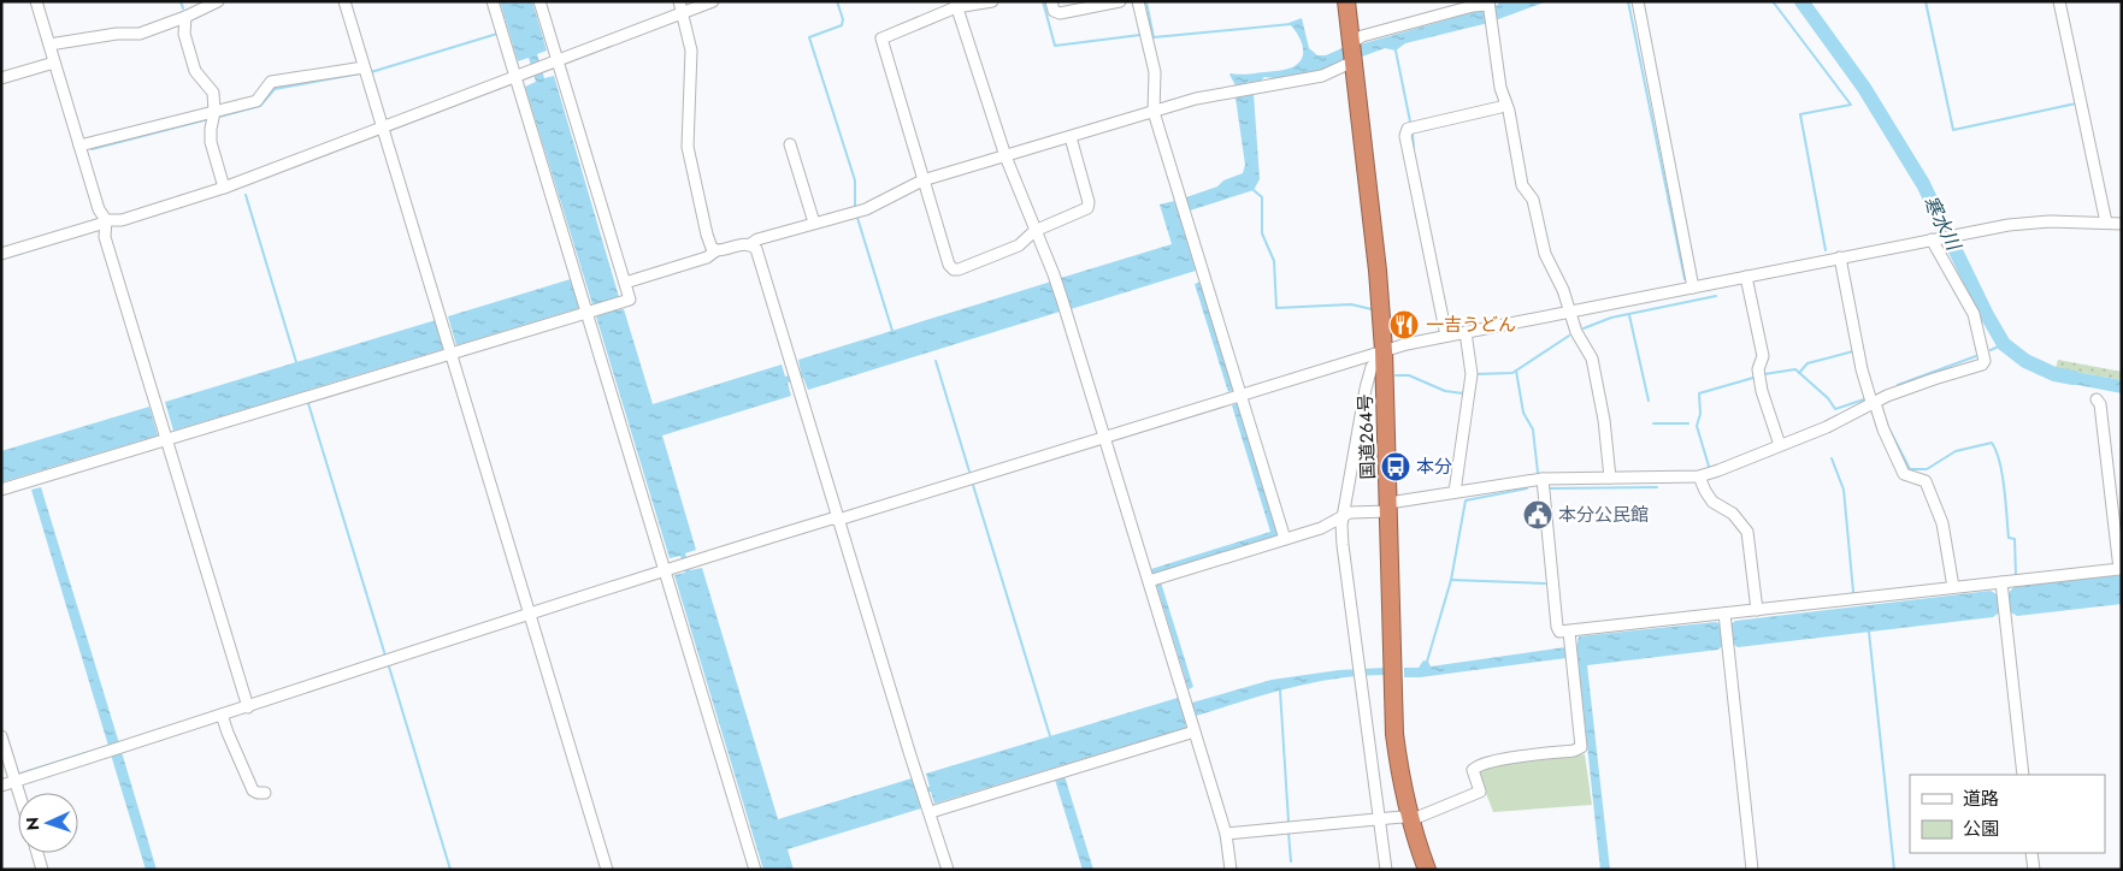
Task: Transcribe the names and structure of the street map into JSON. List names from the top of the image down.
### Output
{
  "streets": {
    "highway": ["国道264号"]
  },
  "water": ["寒水川"],
  "places": {
    "restaurant": ["一吉うどん"],
    "bus stop": ["本分"],
    "public building": ["本分公民館"]
  },
  "legend": ["道路", "公園"],
  "north": "left"
}
